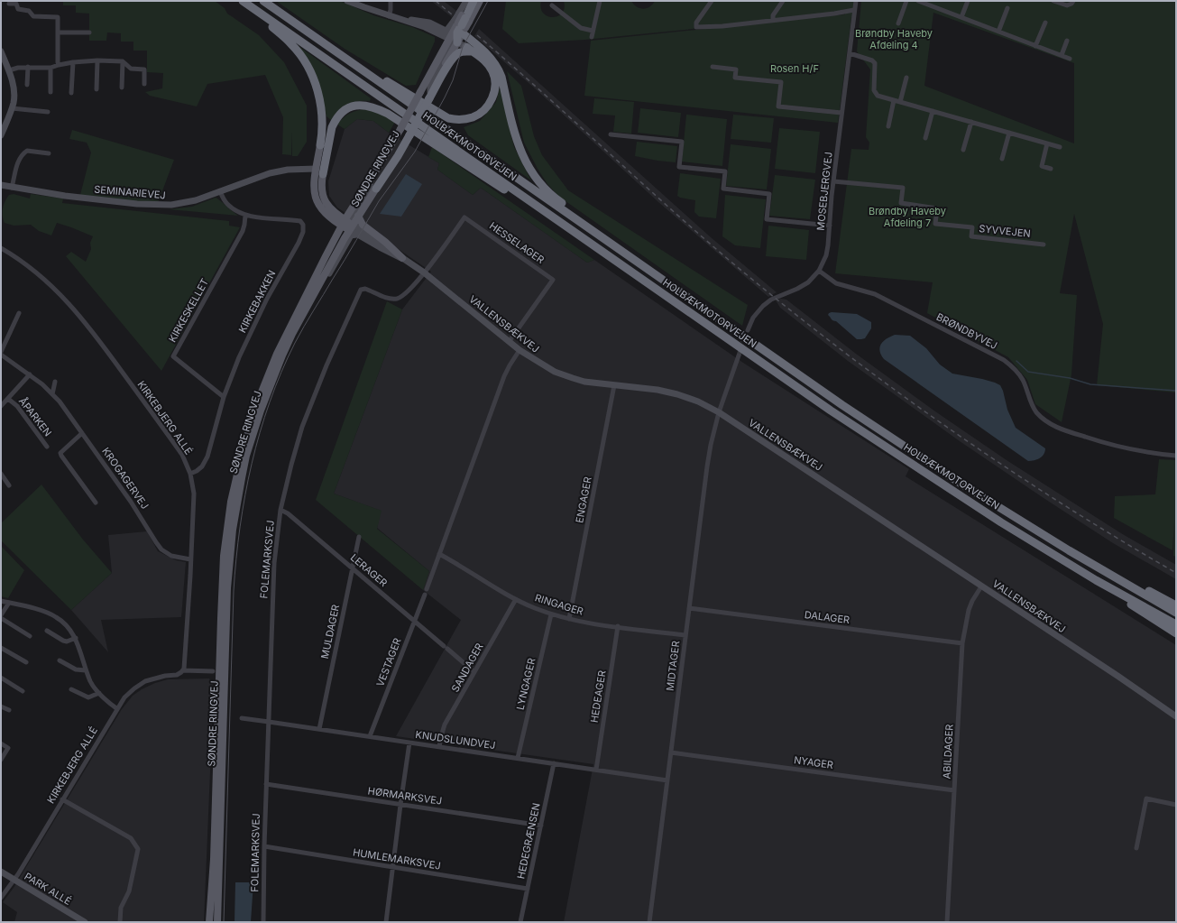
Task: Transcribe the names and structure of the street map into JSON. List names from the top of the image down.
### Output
{
  "streets": {
    "highway": ["HOLBÆKMOTORVEJEN"],
    "main road": ["SØNDRE RINGVEJ"],
    "street": [
      "MOSEBJERGVEJ",
      "SEMINARIEVEJ",
      "SYVVEJEN",
      "HESSELAGER",
      "KIRKEBAKKEN",
      "KIRKESKELLET",
      "VALLENSBÆKVEJ",
      "BRØNDBYVEJ",
      "ÅPARKEN",
      "KIRKEBJERG ALLÉ",
      "KROGAGERVEJ",
      "ENGAGER",
      "FOLEMARKSVEJ",
      "LERAGER",
      "RINGAGER",
      "DALAGER",
      "MULDAGER",
      "VESTAGER",
      "MIDTAGER",
      "SANDAGER",
      "LYNGAGER",
      "HEDEAGER",
      "KNUDSLUNDVEJ",
      "ABILDAGER",
      "NYAGER",
      "HØRMARKSVEJ",
      "HEDEGRÆNSEN",
      "HUMLEMARKSVEJ",
      "PARK ALLÉ"
    ]
  },
  "crossings": [
    ["SØNDRE RINGVEJ", "VALLENSBÆKVEJ"],
    ["MOSEBJERGVEJ", "SYVVEJEN"],
    ["MOSEBJERGVEJ", "BRØNDBYVEJ"],
    ["SEMINARIEVEJ", "KIRKEBAKKEN"],
    ["HESSELAGER", "VALLENSBÆKVEJ"],
    ["HESSELAGER", "FOLEMARKSVEJ"],
    ["KIRKEBAKKEN", "KIRKESKELLET"],
    ["KIRKEBAKKEN", "KIRKEBJERG ALLÉ"],
    ["VALLENSBÆKVEJ", "ENGAGER"],
    ["VALLENSBÆKVEJ", "FOLEMARKSVEJ"],
    ["VALLENSBÆKVEJ", "MIDTAGER"],
    ["VALLENSBÆKVEJ", "ABILDAGER"],
    ["ÅPARKEN", "KROGAGERVEJ"],
    ["KIRKEBJERG ALLÉ", "KROGAGERVEJ"],
    ["KIRKEBJERG ALLÉ", "PARK ALLÉ"],
    ["ENGAGER", "RINGAGER"],
    ["FOLEMARKSVEJ", "LERAGER"],
    ["FOLEMARKSVEJ", "KNUDSLUNDVEJ"],
    ["FOLEMARKSVEJ", "HØRMARKSVEJ"],
    ["FOLEMARKSVEJ", "HUMLEMARKSVEJ"],
    ["LERAGER", "MULDAGER"],
    ["LERAGER", "VESTAGER"],
    ["LERAGER", "SANDAGER"],
    ["RINGAGER", "MIDTAGER"],
    ["RINGAGER", "SANDAGER"],
    ["RINGAGER", "LYNGAGER"],
    ["RINGAGER", "HEDEAGER"],
    ["DALAGER", "MIDTAGER"],
    ["DALAGER", "ABILDAGER"],
    ["MULDAGER", "KNUDSLUNDVEJ"],
    ["VESTAGER", "KNUDSLUNDVEJ"],
    ["MIDTAGER", "KNUDSLUNDVEJ"],
    ["MIDTAGER", "NYAGER"],
    ["SANDAGER", "KNUDSLUNDVEJ"],
    ["LYNGAGER", "KNUDSLUNDVEJ"],
    ["HEDEAGER", "KNUDSLUNDVEJ"],
    ["KNUDSLUNDVEJ", "HEDEGRÆNSEN"],
    ["ABILDAGER", "NYAGER"],
    ["HØRMARKSVEJ", "HEDEGRÆNSEN"],
    ["HEDEGRÆNSEN", "HUMLEMARKSVEJ"]
  ],
  "parks": ["Brøndby Haveby Afdeling 4", "Rosen H/F", "Brøndby Haveby Afdeling 7"]
}
